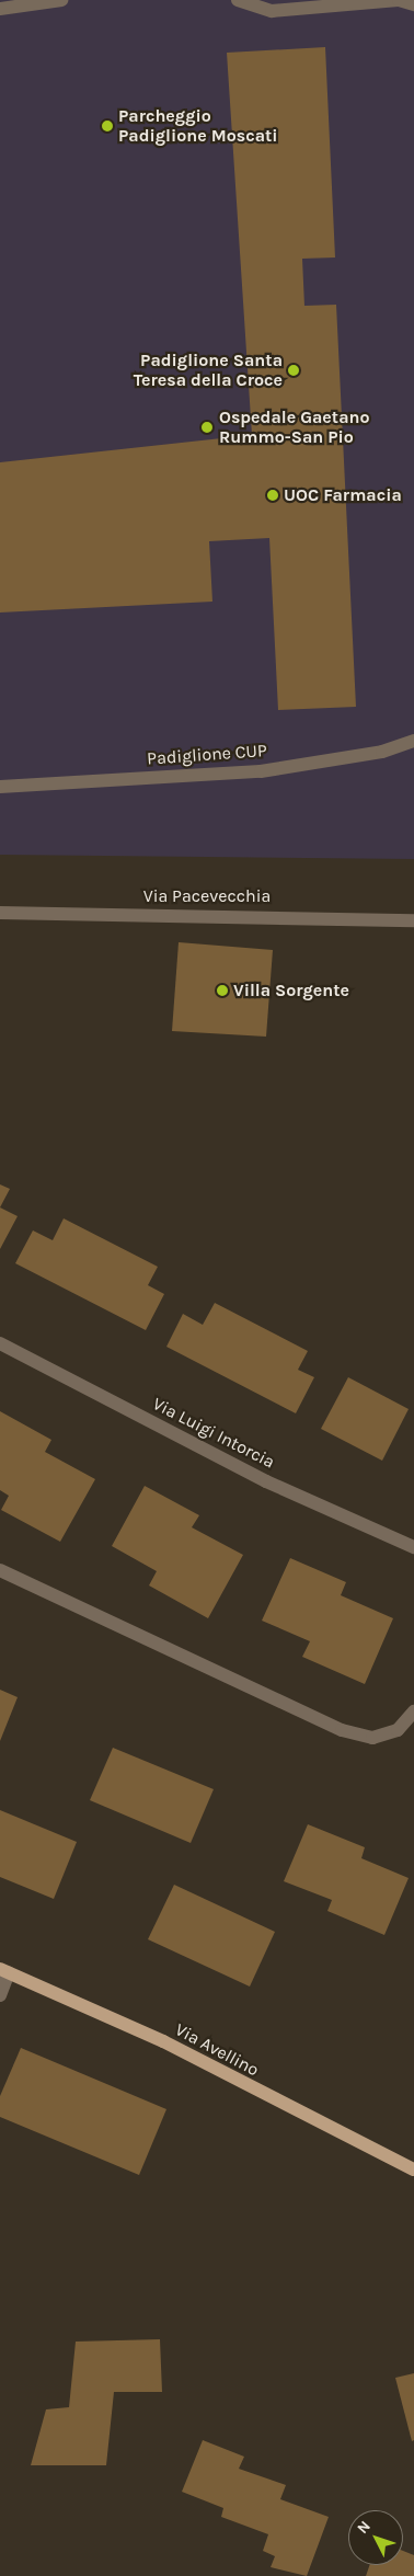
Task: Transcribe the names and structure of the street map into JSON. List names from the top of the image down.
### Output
{
  "streets": {
    "main road": ["Via Avellino"],
    "street": ["Padiglione CUP", "Via Pacevecchia", "Via Luigi Intorcia"]
  },
  "places": [
    "Parcheggio Padiglione Moscati",
    "Padiglione Santa Teresa della Croce",
    "Ospedale Gaetano Rummo-San Pio",
    "UOC Farmacia",
    "Villa Sorgente"
  ],
  "north": "top left"
}
